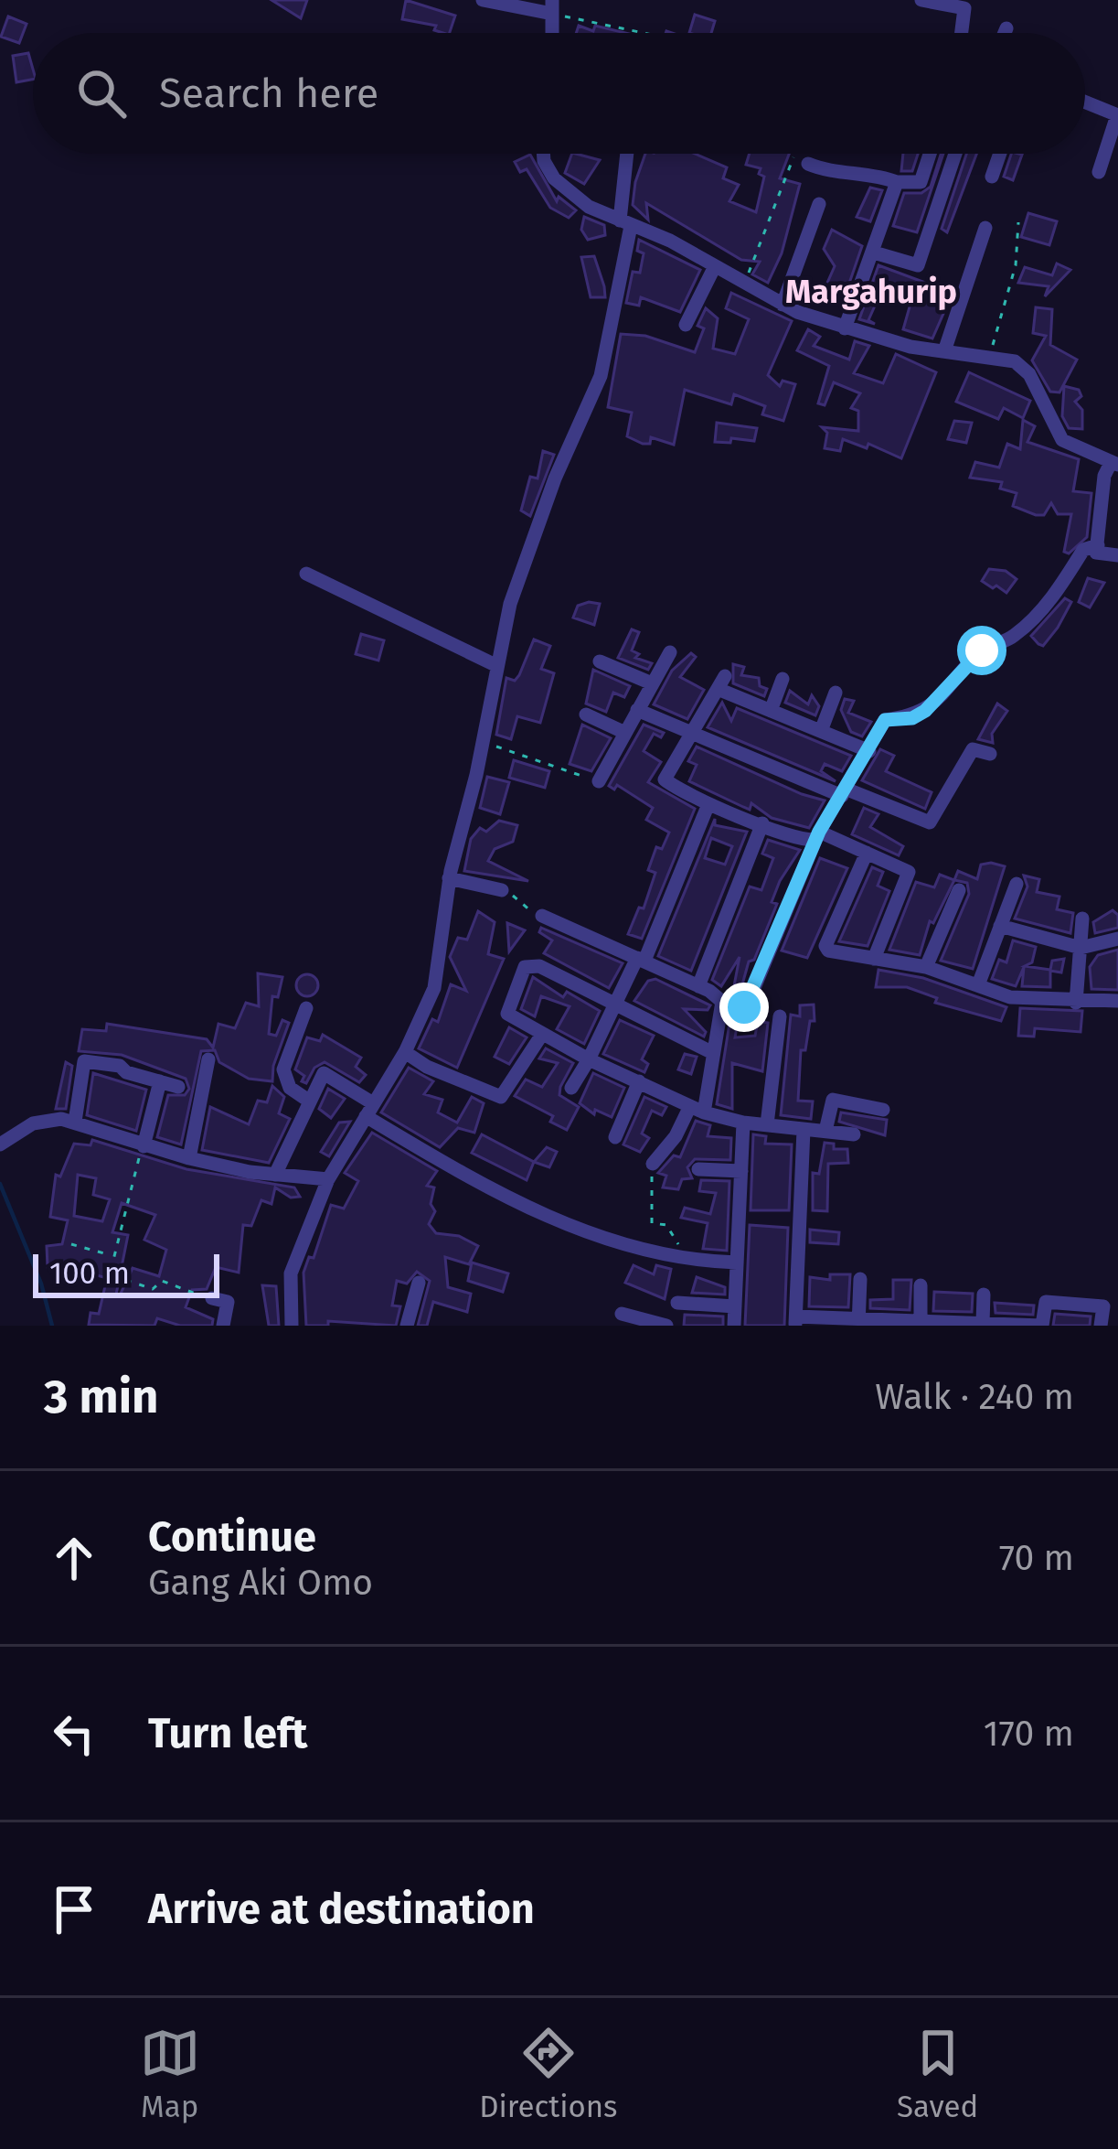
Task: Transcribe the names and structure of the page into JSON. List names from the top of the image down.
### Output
{
  "districts": ["Margahurip"],
  "scale_bar": "100 m",
  "page": {
    "search": "Search here",
    "scale": "100 m",
    "heading": ["3 min", "Walk · 240 m"],
    "list": [
      ["Continue", "Gang Aki Omo", "70 m"],
      ["Turn left", "170 m"],
      "Arrive at destination"
    ],
    "nav": ["Map", "Directions", "Saved"]
  }
}
